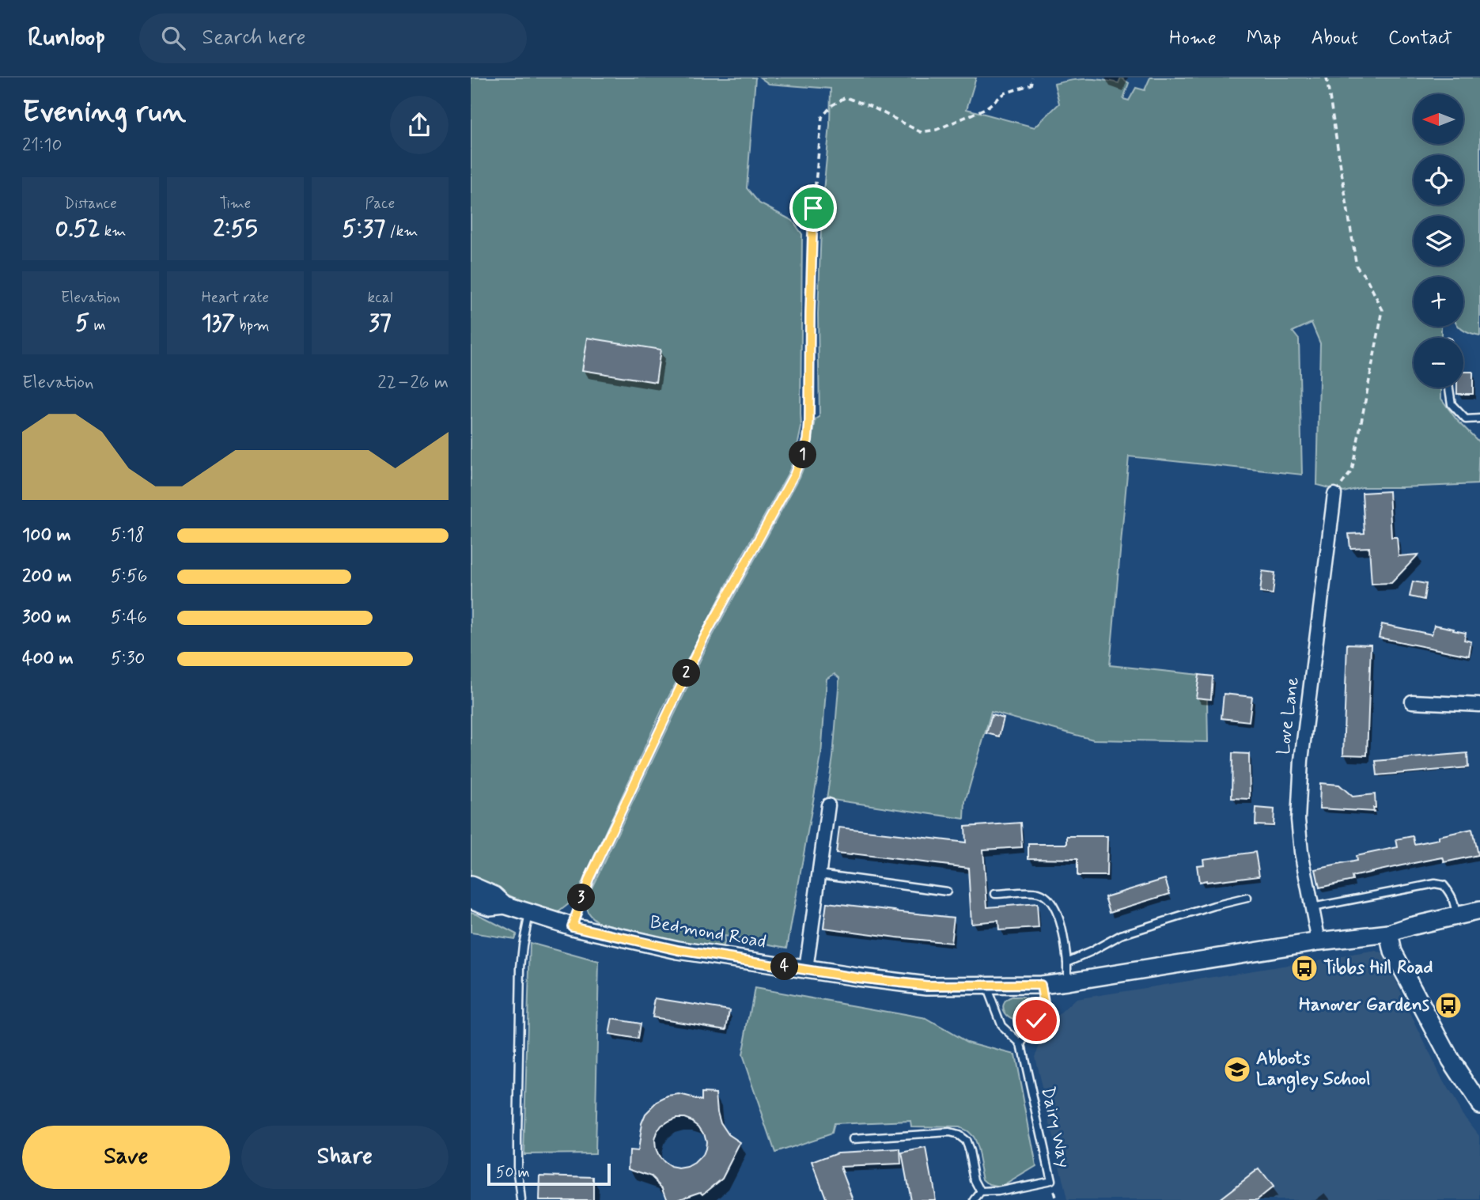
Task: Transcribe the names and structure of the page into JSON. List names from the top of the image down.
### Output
{
  "streets": {
    "street": ["Love Lane", "Bedmond Road"],
    "lane": ["Dairy Way"]
  },
  "places": {
    "bus stop": ["Tibbs Hill Road", "Hanover Gardens"],
    "school or university": ["Abbots Langley School"]
  },
  "scale_bar": "50 m",
  "north": "left",
  "page": {
    "header": "Runloop",
    "search": "Search here",
    "nav": [
      "Home",
      "Map",
      "About",
      "Contact"
    ],
    "heading": ["Evening run", "21:10"],
    "map_buttons": ["+", "−"],
    "stats": [
      ["Distance", "0.52 km"],
      ["Time", "2:55"],
      ["Pace", "5:37 /km"],
      ["Elevation", "5 m"],
      ["Heart rate", "137 bpm"],
      ["kcal", "37"]
    ],
    "chart": ["Elevation", "22–26 m"],
    "pins": [
      "1",
      "2",
      "3",
      "4"
    ],
    "list": [
      {
        "name": "100 m",
        "note": "5:18"
      },
      {
        "name": "200 m",
        "note": "5:56"
      },
      {
        "name": "300 m",
        "note": "5:46"
      },
      {
        "name": "400 m",
        "note": "5:30"
      }
    ],
    "buttons": ["Save", "Share"],
    "scale": "50 m"
  }
}
